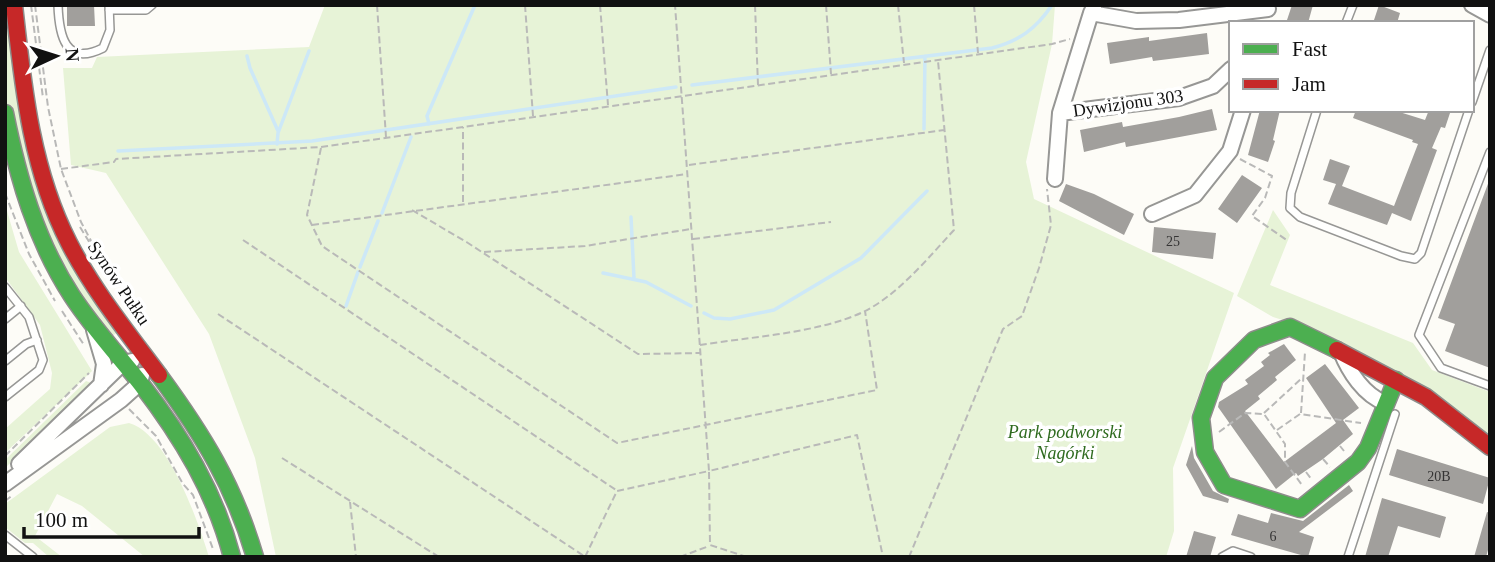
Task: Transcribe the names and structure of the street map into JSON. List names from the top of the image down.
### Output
{
  "streets": {
    "main road": ["Synów Pułku"],
    "street": ["Dywizjonu 303"]
  },
  "parks": ["Park podworski Nagórki"],
  "house_numbers": ["25", "20B", "6"],
  "legend": ["Fast", "Jam"],
  "scale_bar": "100 m",
  "north": "right"
}
